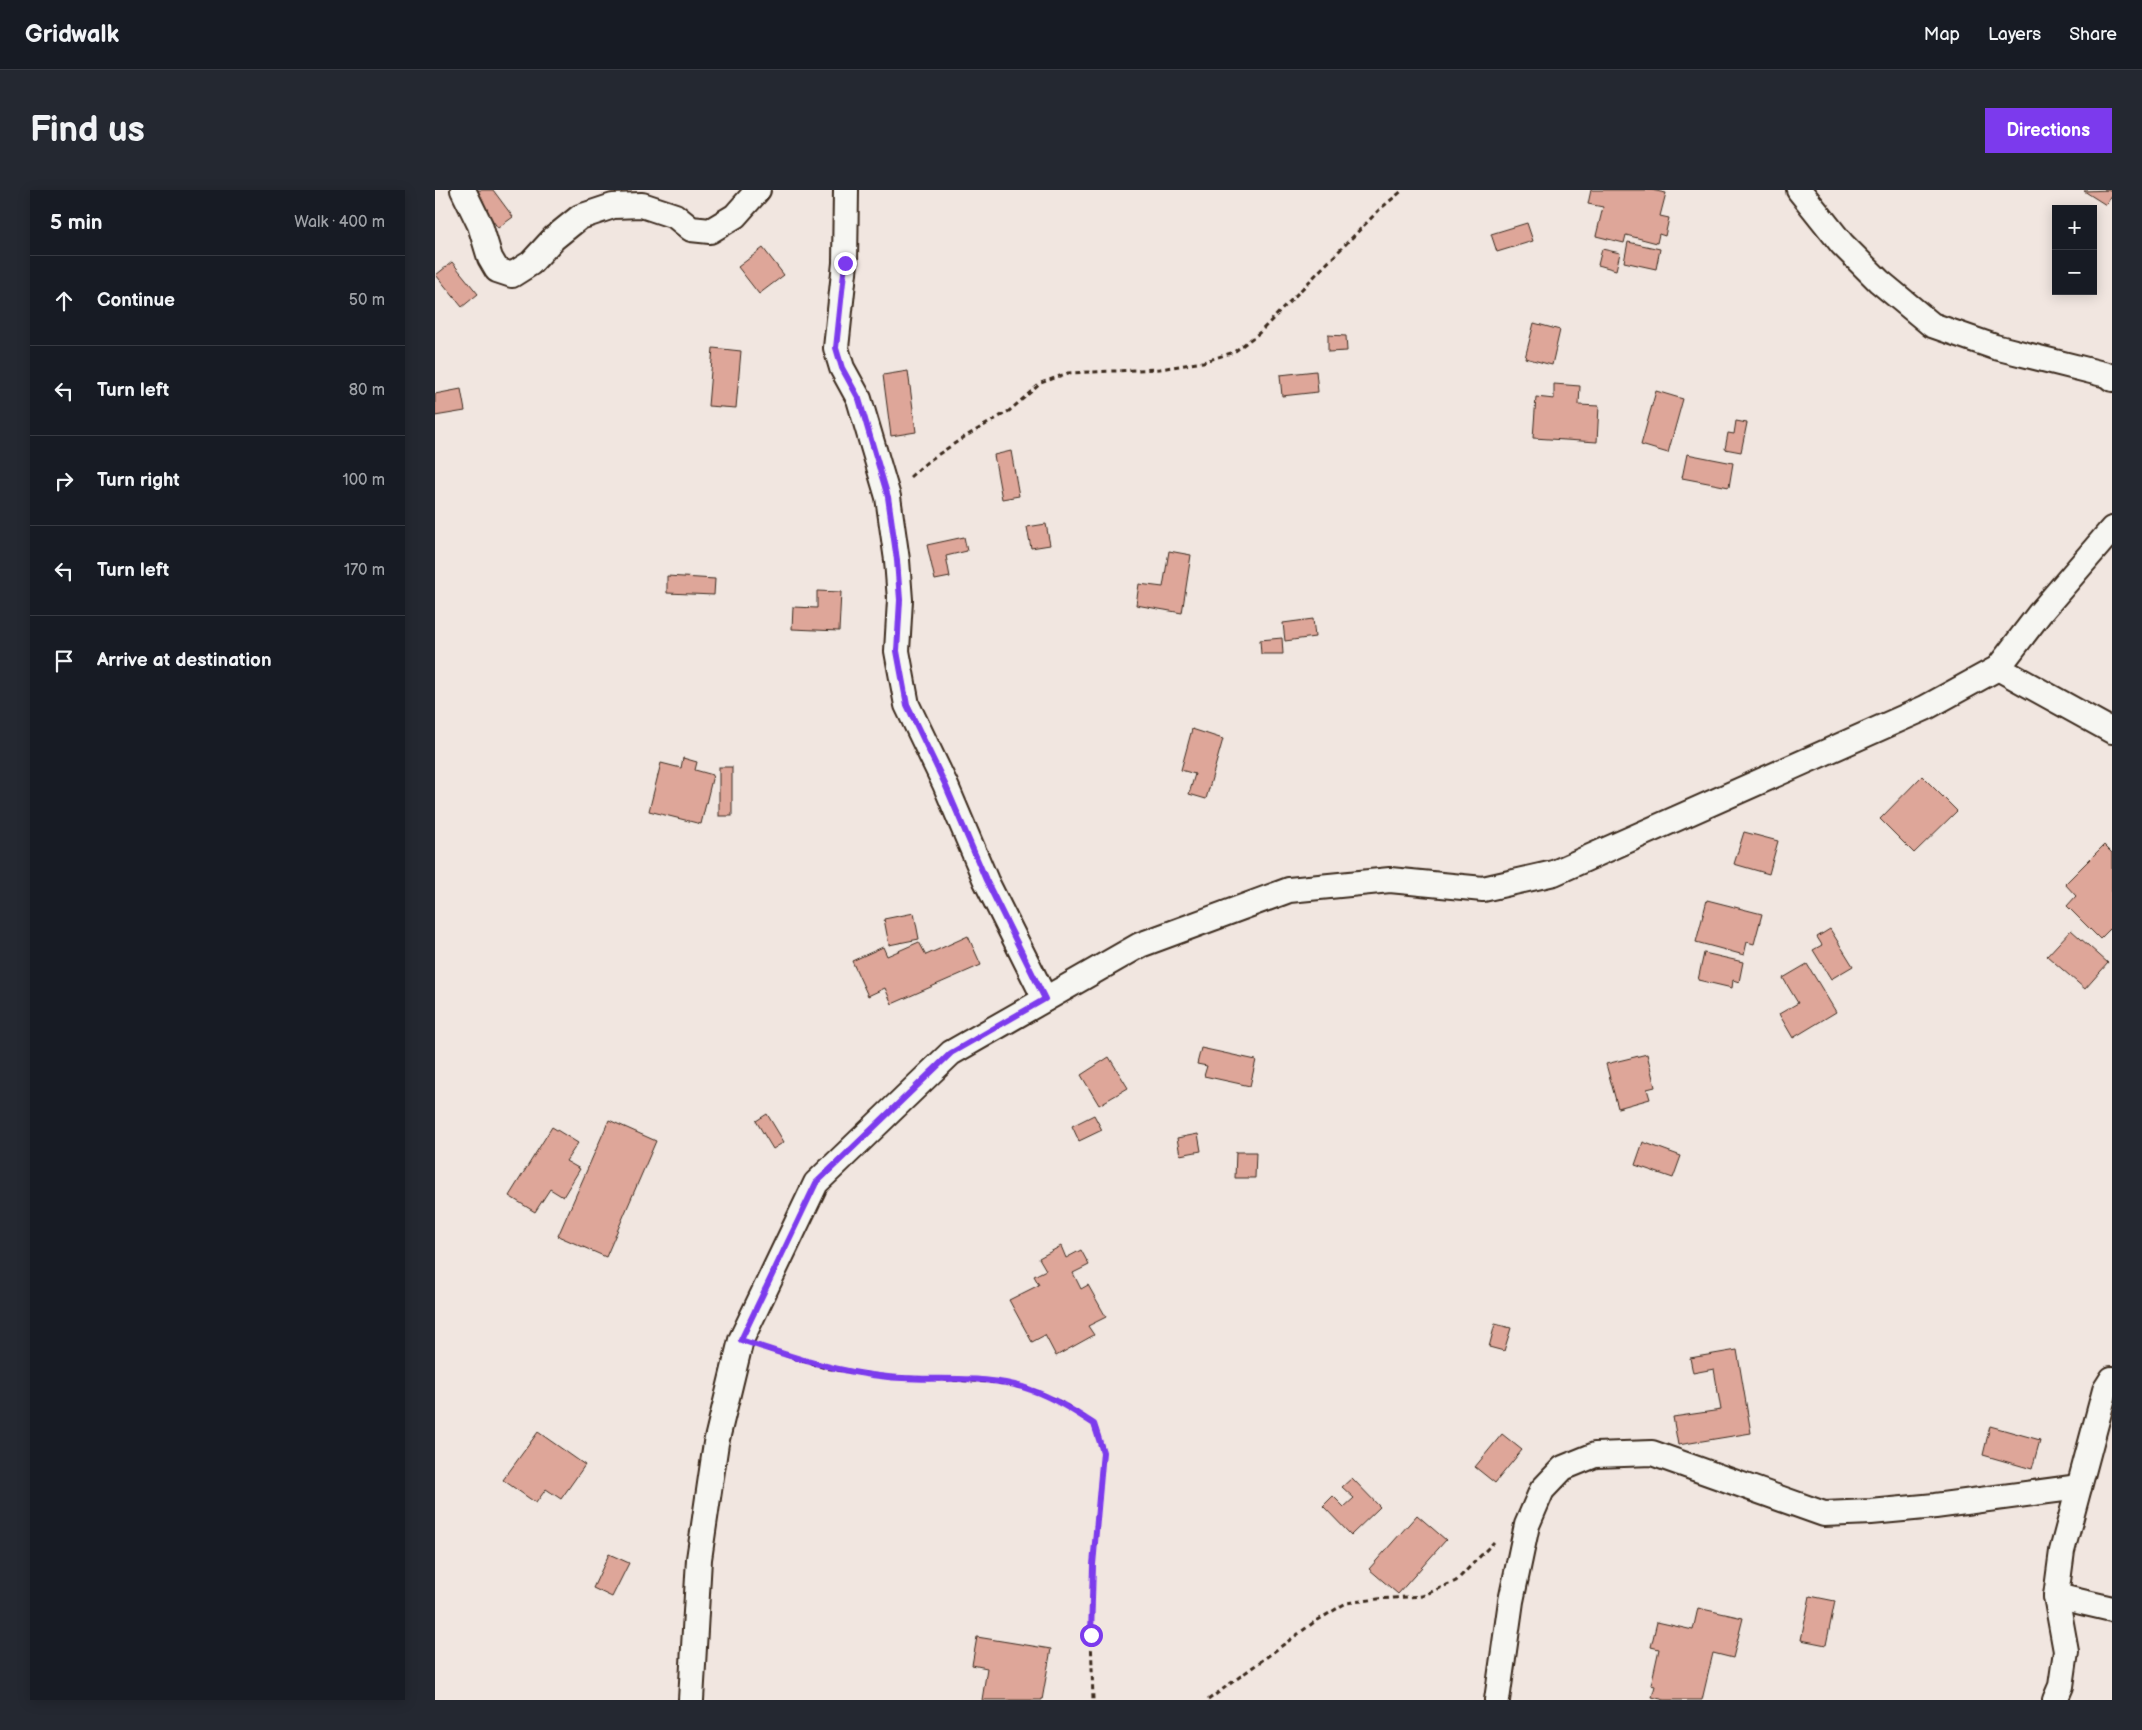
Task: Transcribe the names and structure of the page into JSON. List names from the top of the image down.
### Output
{
  "page": {
    "header": "Gridwalk",
    "nav": ["Map", "Layers", "Share"],
    "buttons": "Directions",
    "title": "Find us",
    "heading": ["5 min", "Walk · 400 m"],
    "map_buttons": ["+", "−"],
    "list": [
      ["Continue", "50 m"],
      ["Turn left", "80 m"],
      ["Turn right", "100 m"],
      ["Turn left", "170 m"],
      "Arrive at destination"
    ]
  }
}
